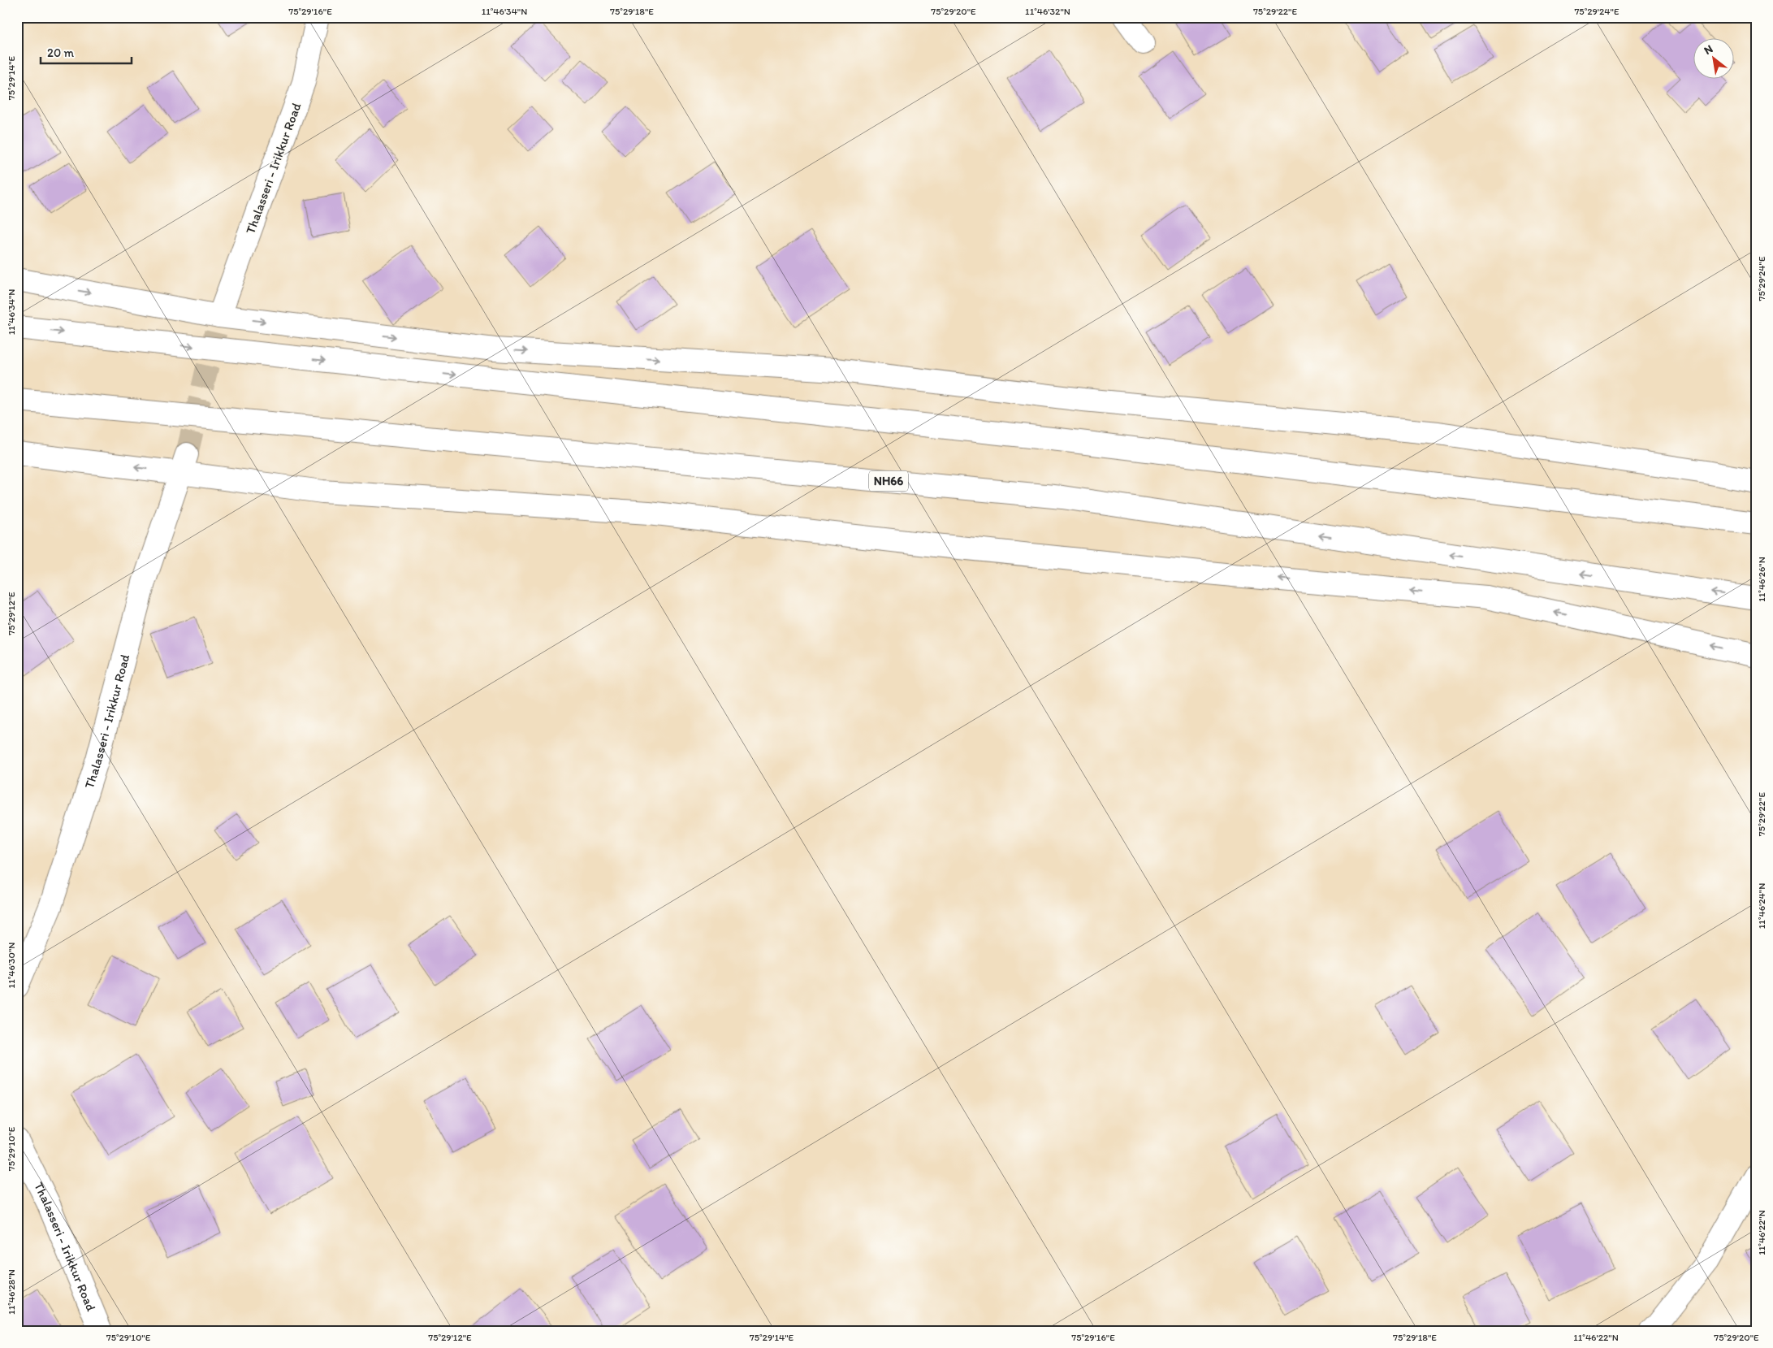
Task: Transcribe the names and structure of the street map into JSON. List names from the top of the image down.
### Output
{
  "streets": {
    "main road": ["Thalasseri - Irikkur Road", "NH66"]
  },
  "scale_bar": "20 m",
  "north": "top left",
  "coordinates": [
    "75°29'16\"E",
    "11°46'34\"N",
    "75°29'18\"E",
    "75°29'20\"E",
    "11°46'32\"N",
    "75°29'22\"E",
    "75°29'24\"E",
    "75°29'14\"E",
    "11°46'26\"N",
    "75°29'12\"E",
    "11°46'24\"N",
    "11°46'30\"N",
    "75°29'10\"E",
    "11°46'22\"N",
    "11°46'28\"N"
  ]
}
